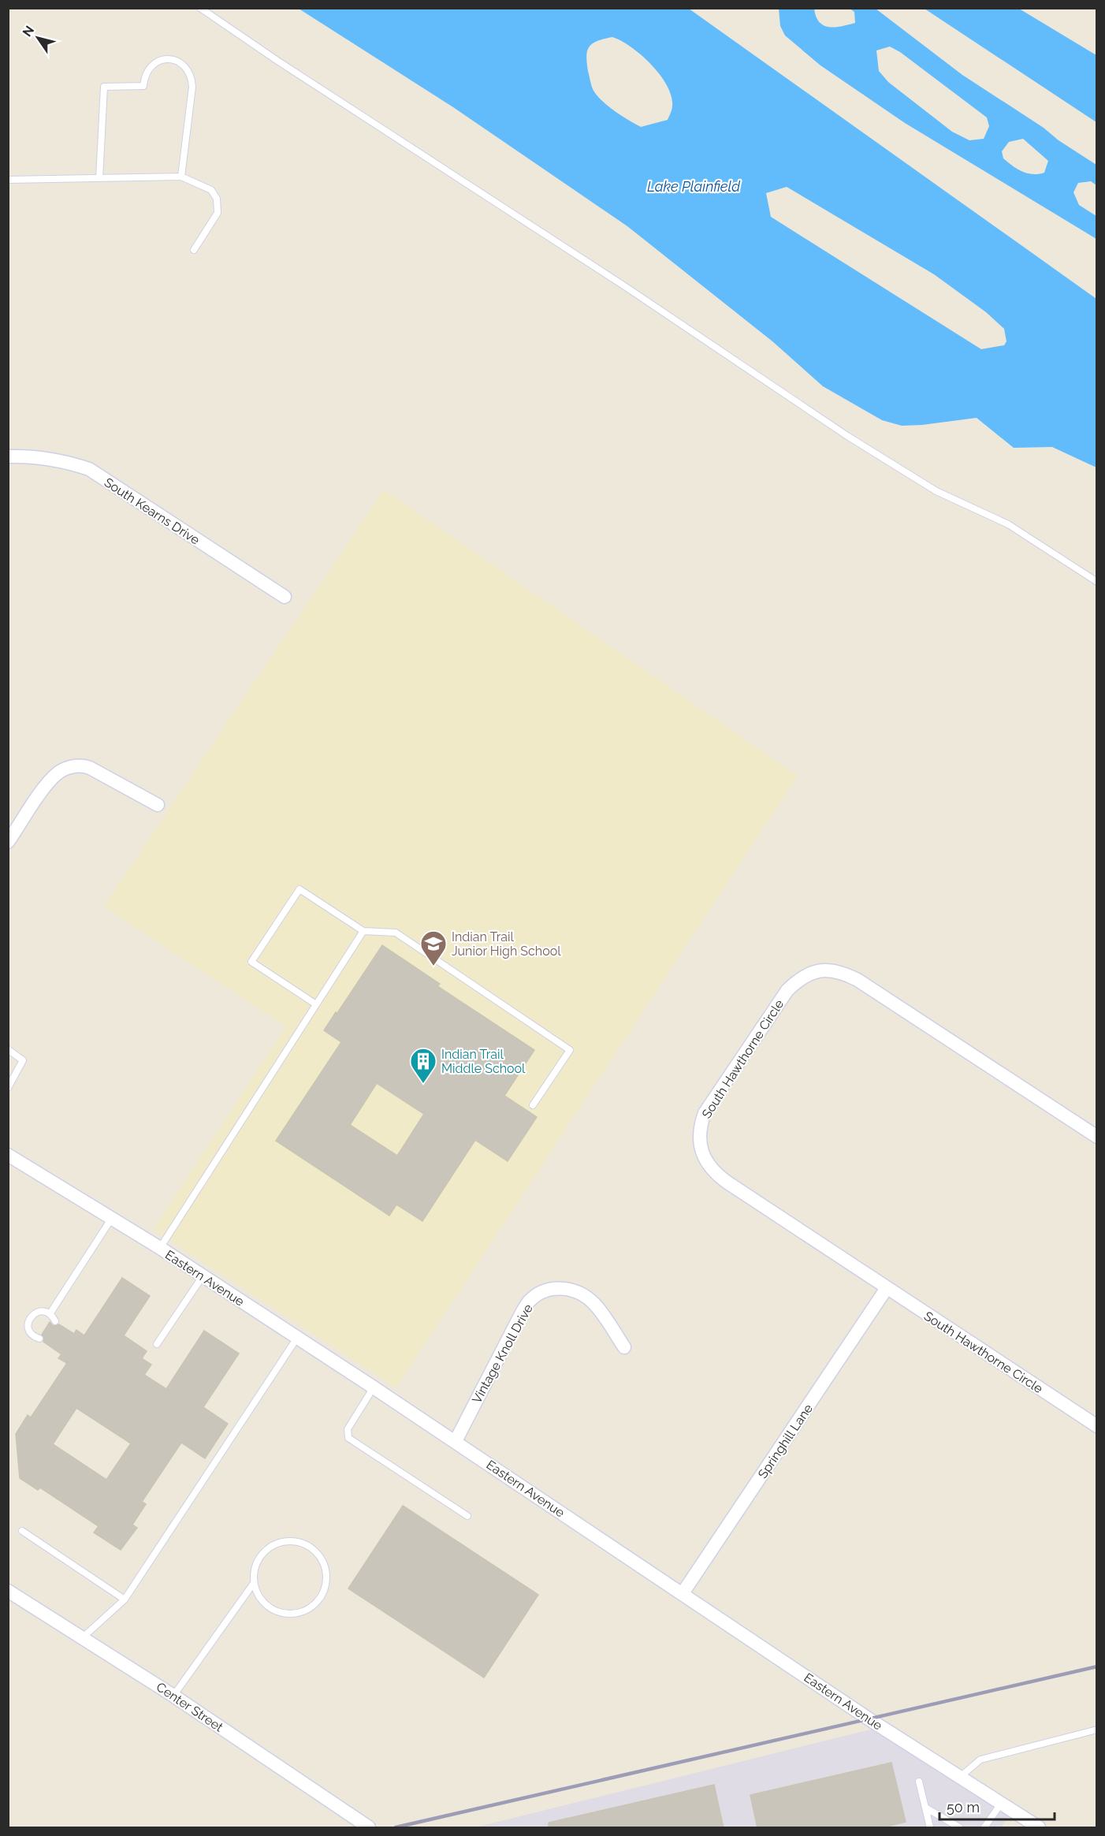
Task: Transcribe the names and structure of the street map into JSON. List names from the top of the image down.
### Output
{
  "streets": {
    "street": [
      "South Kearns Drive",
      "South Hawthorne Circle",
      "Eastern Avenue",
      "Vintage Knoll Drive",
      "Springhill Lane",
      "Center Street"
    ]
  },
  "crossings": [
    ["South Hawthorne Circle", "Springhill Lane"],
    ["Eastern Avenue", "Vintage Knoll Drive"],
    ["Eastern Avenue", "Springhill Lane"]
  ],
  "water": ["Lake Plainfield"],
  "places": {
    "school or university": ["Indian Trail Junior High School"],
    "building": ["Indian Trail Middle School"]
  },
  "scale_bar": "50 m",
  "north": "top left"
}
